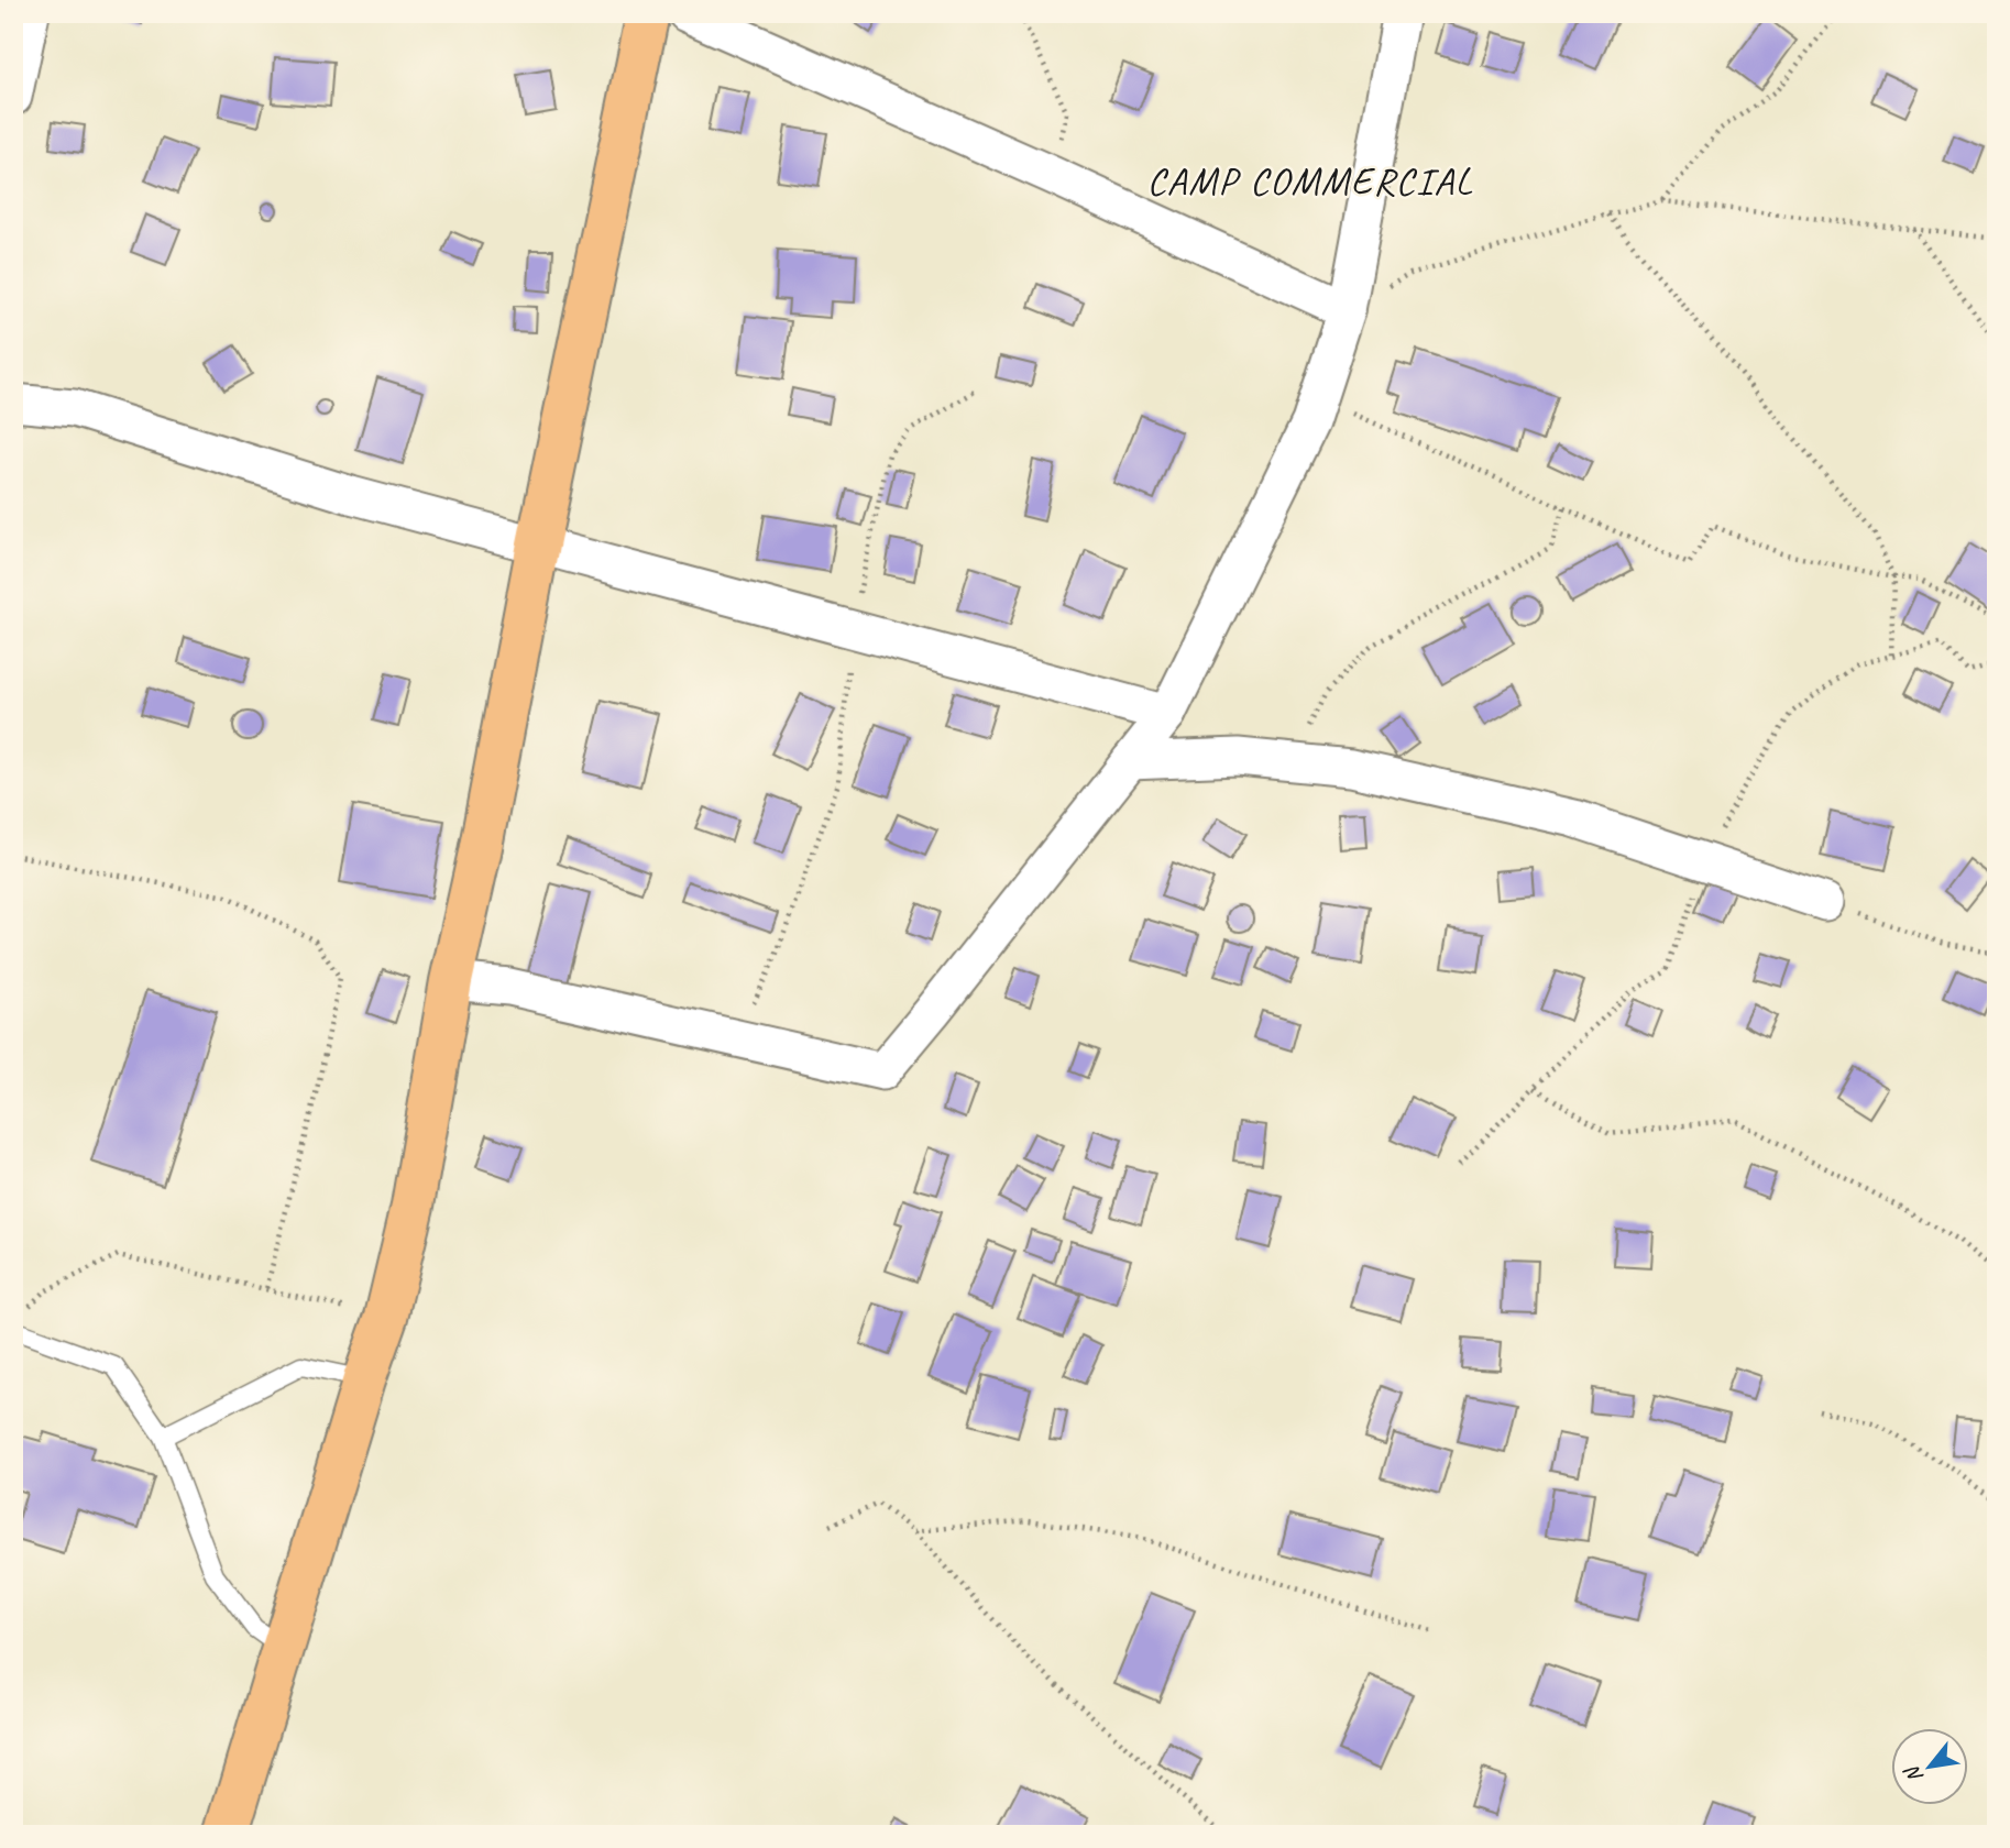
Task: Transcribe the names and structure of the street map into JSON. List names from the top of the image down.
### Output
{
  "districts": ["CAMP COMMERCIAL"],
  "north": "bottom left"
}
